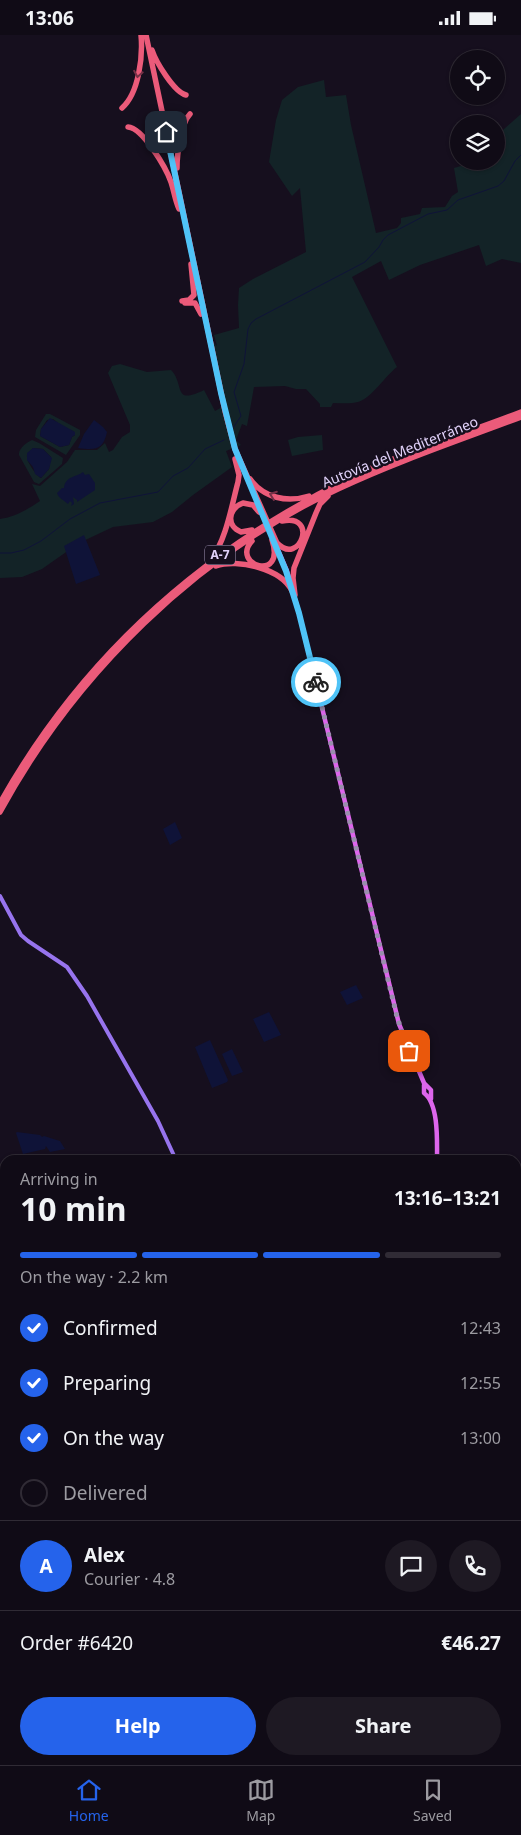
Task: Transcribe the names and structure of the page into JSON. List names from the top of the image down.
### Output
{
  "streets": {
    "highway": ["Autovía del Mediterráneo", "A-7"]
  },
  "page": {
    "status": "13:06",
    "heading": ["10 min", "Arriving in", "13:16–13:21"],
    "panel": [
      "Alex",
      "Courier · 4.8",
      "Order #6420",
      "€46.27"
    ],
    "bar": "On the way · 2.2 km",
    "list": [
      ["Confirmed", "12:43"],
      ["Preparing", "12:55"],
      ["On the way", "13:00"],
      "Delivered"
    ],
    "round": "A",
    "buttons": ["Help", "Share"],
    "tabs": ["Home", "Map", "Saved"]
  }
}
